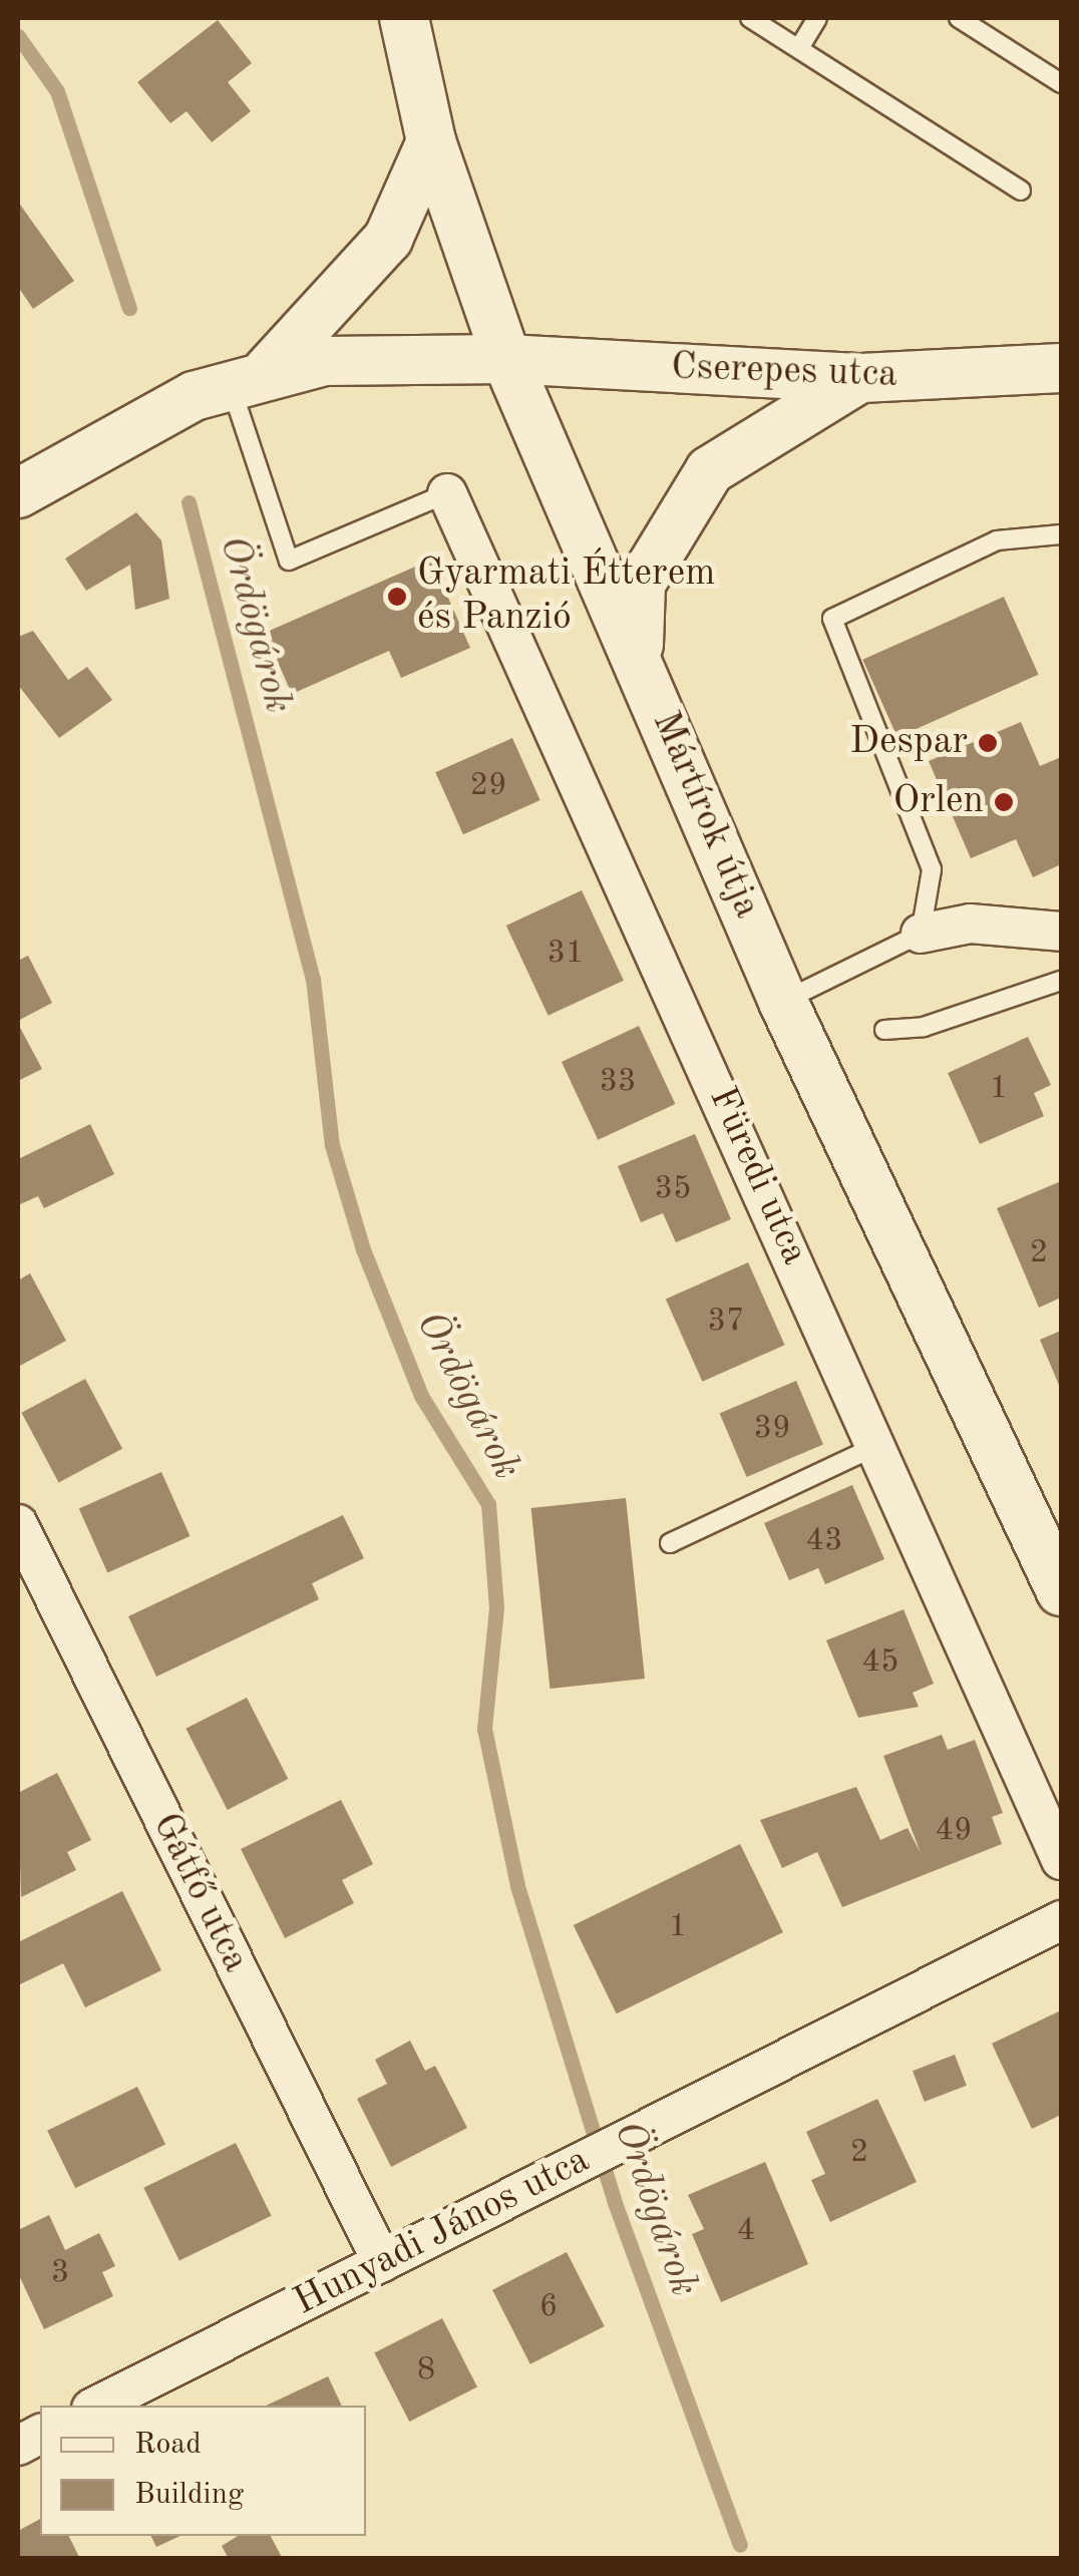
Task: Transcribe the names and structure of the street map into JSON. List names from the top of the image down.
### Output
{
  "streets": {
    "street": [
      "Cserepes utca",
      "Mártírok útja",
      "Füredi utca",
      "Gátfő utca",
      "Hunyadi János utca"
    ]
  },
  "crossings": [
    ["Cserepes utca", "Mártírok útja"],
    ["Gátfő utca", "Hunyadi János utca"]
  ],
  "water": ["Ördögárok"],
  "places": ["Gyarmati Étterem és Panzió", "Despar", "Orlen"],
  "house_numbers": [
    "29",
    "31",
    "33",
    "1",
    "35",
    "2",
    "37",
    "39",
    "43",
    "45",
    "49",
    "1",
    "2",
    "4",
    "3",
    "6",
    "8"
  ],
  "legend": ["Road", "Building"]
}
